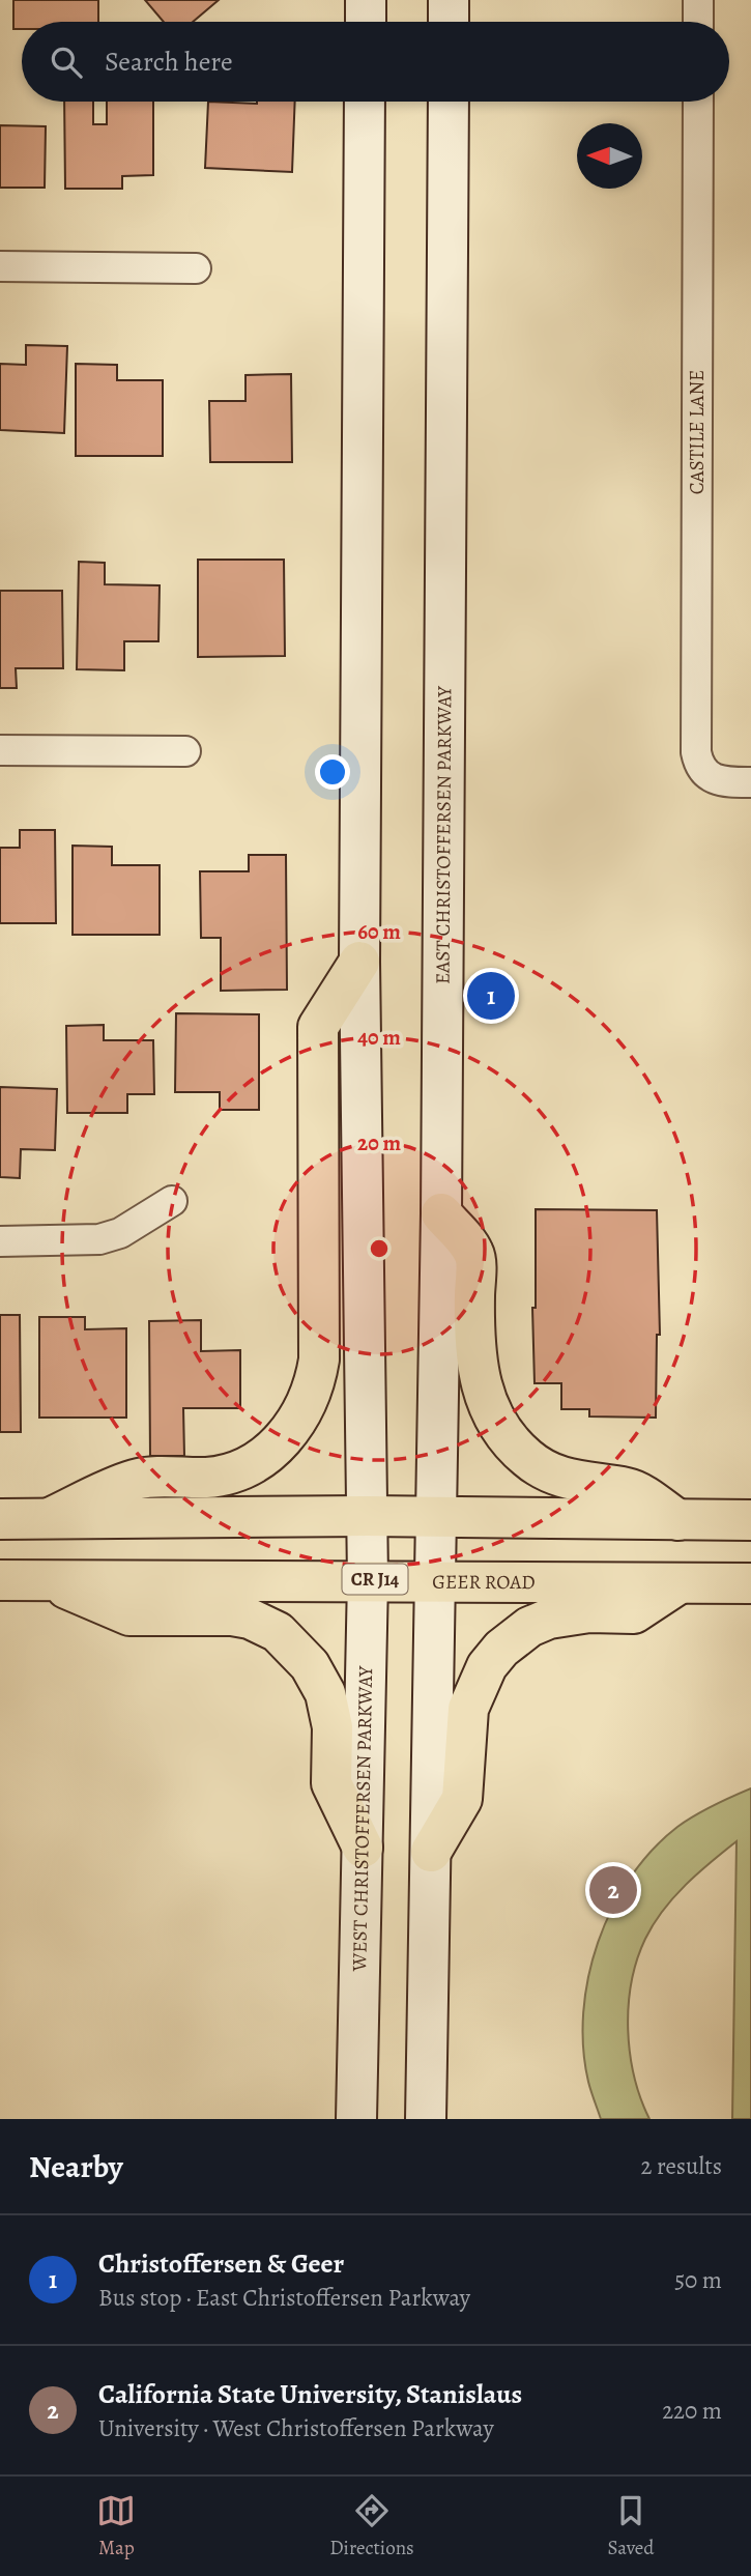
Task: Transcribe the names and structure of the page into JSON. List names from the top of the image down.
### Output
{
  "streets": {
    "main road": ["CR J14", "GEER ROAD"],
    "street": ["CASTILE LANE", "EAST CHRISTOFFERSEN PARKWAY", "WEST CHRISTOFFERSEN PARKWAY"]
  },
  "crossings": [
    ["EAST CHRISTOFFERSEN PARKWAY", "GEER ROAD"],
    ["GEER ROAD", "WEST CHRISTOFFERSEN PARKWAY"]
  ],
  "north": "left",
  "page": {
    "search": "Search here",
    "pins": ["1", "2"],
    "heading": ["Nearby", "2 results"],
    "list": [
      {
        "mark": "1",
        "name": "Christoffersen & Geer",
        "note": "Bus stop · East Christoffersen Parkway",
        "value": "50 m"
      },
      {
        "mark": "2",
        "name": "California State University, Stanislaus",
        "note": "University · West Christoffersen Parkway",
        "value": "220 m"
      }
    ],
    "nav": ["Map", "Directions", "Saved"]
  },
  "rings": ["60 m", "40 m", "20 m"]
}
